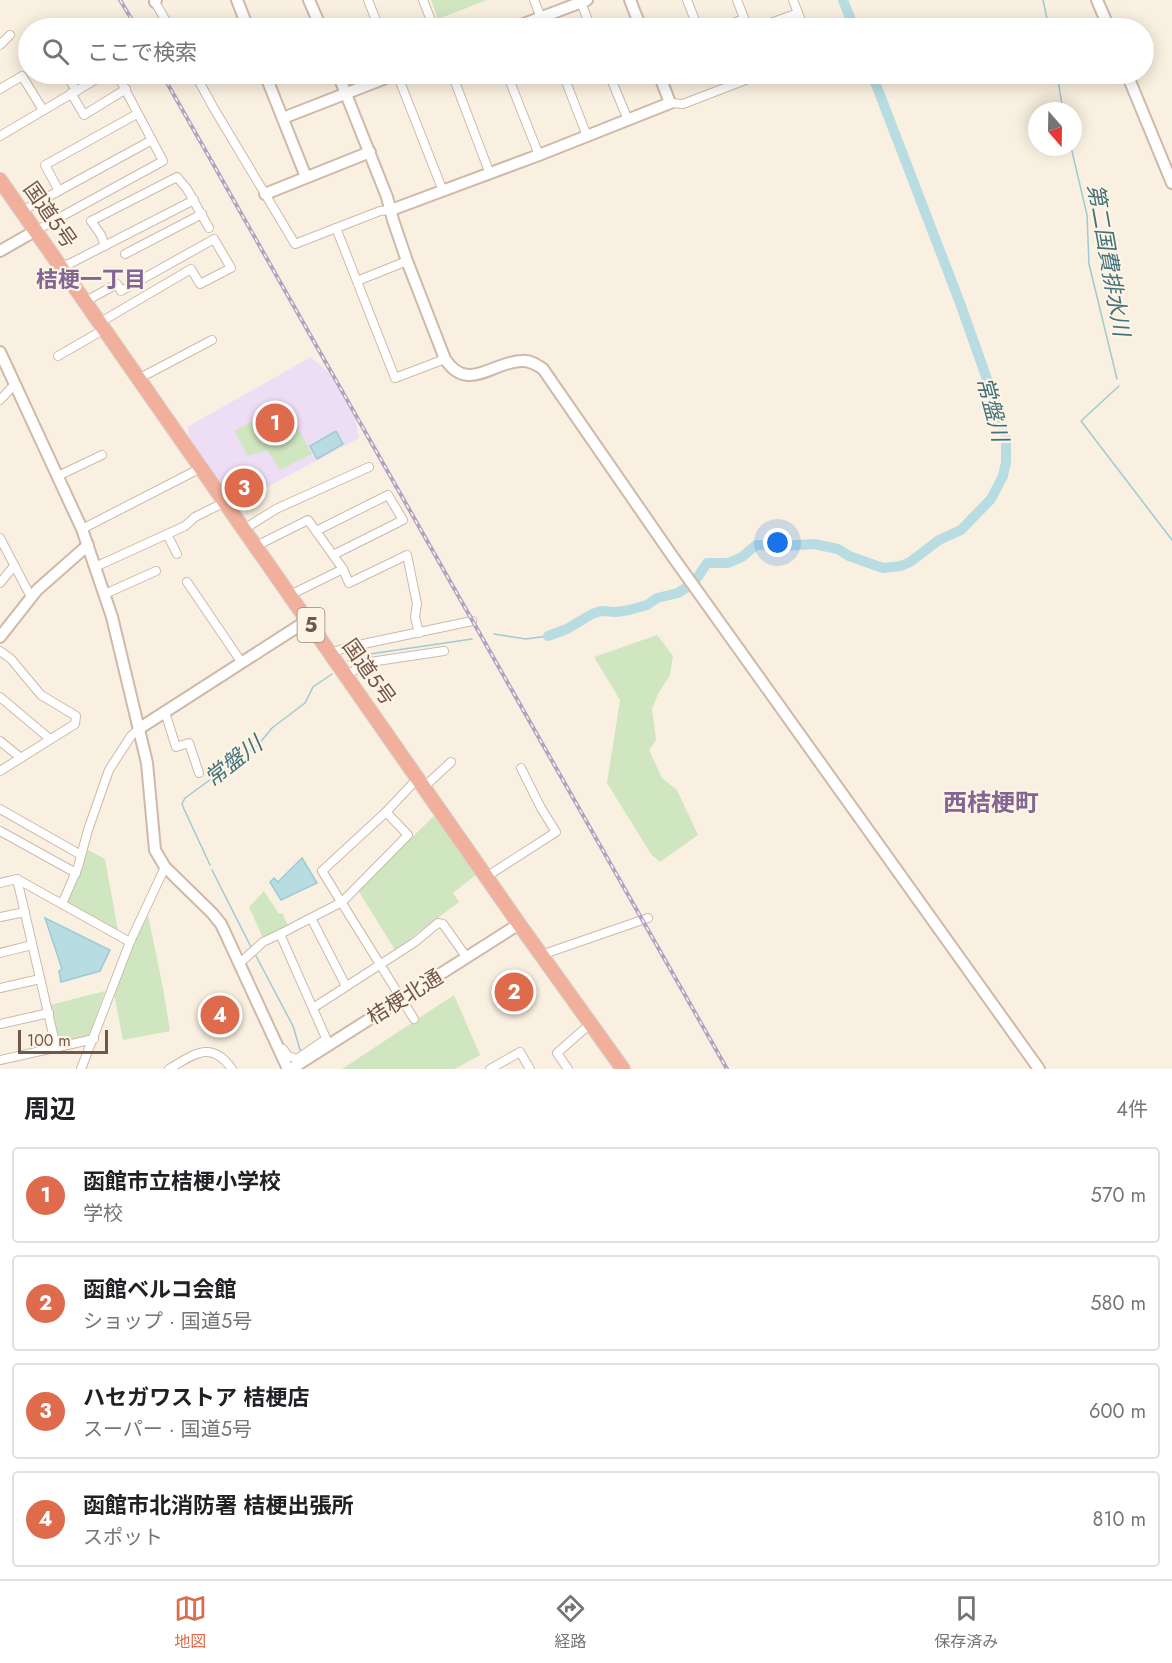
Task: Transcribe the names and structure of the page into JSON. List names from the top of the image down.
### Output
{
  "streets": {
    "highway": ["国道5号", "5"],
    "street": ["桔梗北通"]
  },
  "crossings": [
    ["国道5号", "桔梗北通"]
  ],
  "districts": ["桔梗一丁目", "西桔梗町"],
  "water": ["第二国費排水川", "常盤川"],
  "scale_bar": "100 m",
  "north": "bottom",
  "page": {
    "search": "ここで検索",
    "pins": [
      "1",
      "3",
      "2",
      "4"
    ],
    "scale": "100 m",
    "heading": ["周辺", "4件"],
    "list": [
      {
        "mark": "1",
        "name": "函館市立桔梗小学校",
        "note": "学校",
        "value": "570 m"
      },
      {
        "mark": "2",
        "name": "函館ベルコ会館",
        "note": "ショップ · 国道5号",
        "value": "580 m"
      },
      {
        "mark": "3",
        "name": "ハセガワストア 桔梗店",
        "note": "スーパー · 国道5号",
        "value": "600 m"
      },
      {
        "mark": "4",
        "name": "函館市北消防署 桔梗出張所",
        "note": "スポット",
        "value": "810 m"
      }
    ],
    "nav": ["地図", "経路", "保存済み"]
  }
}
